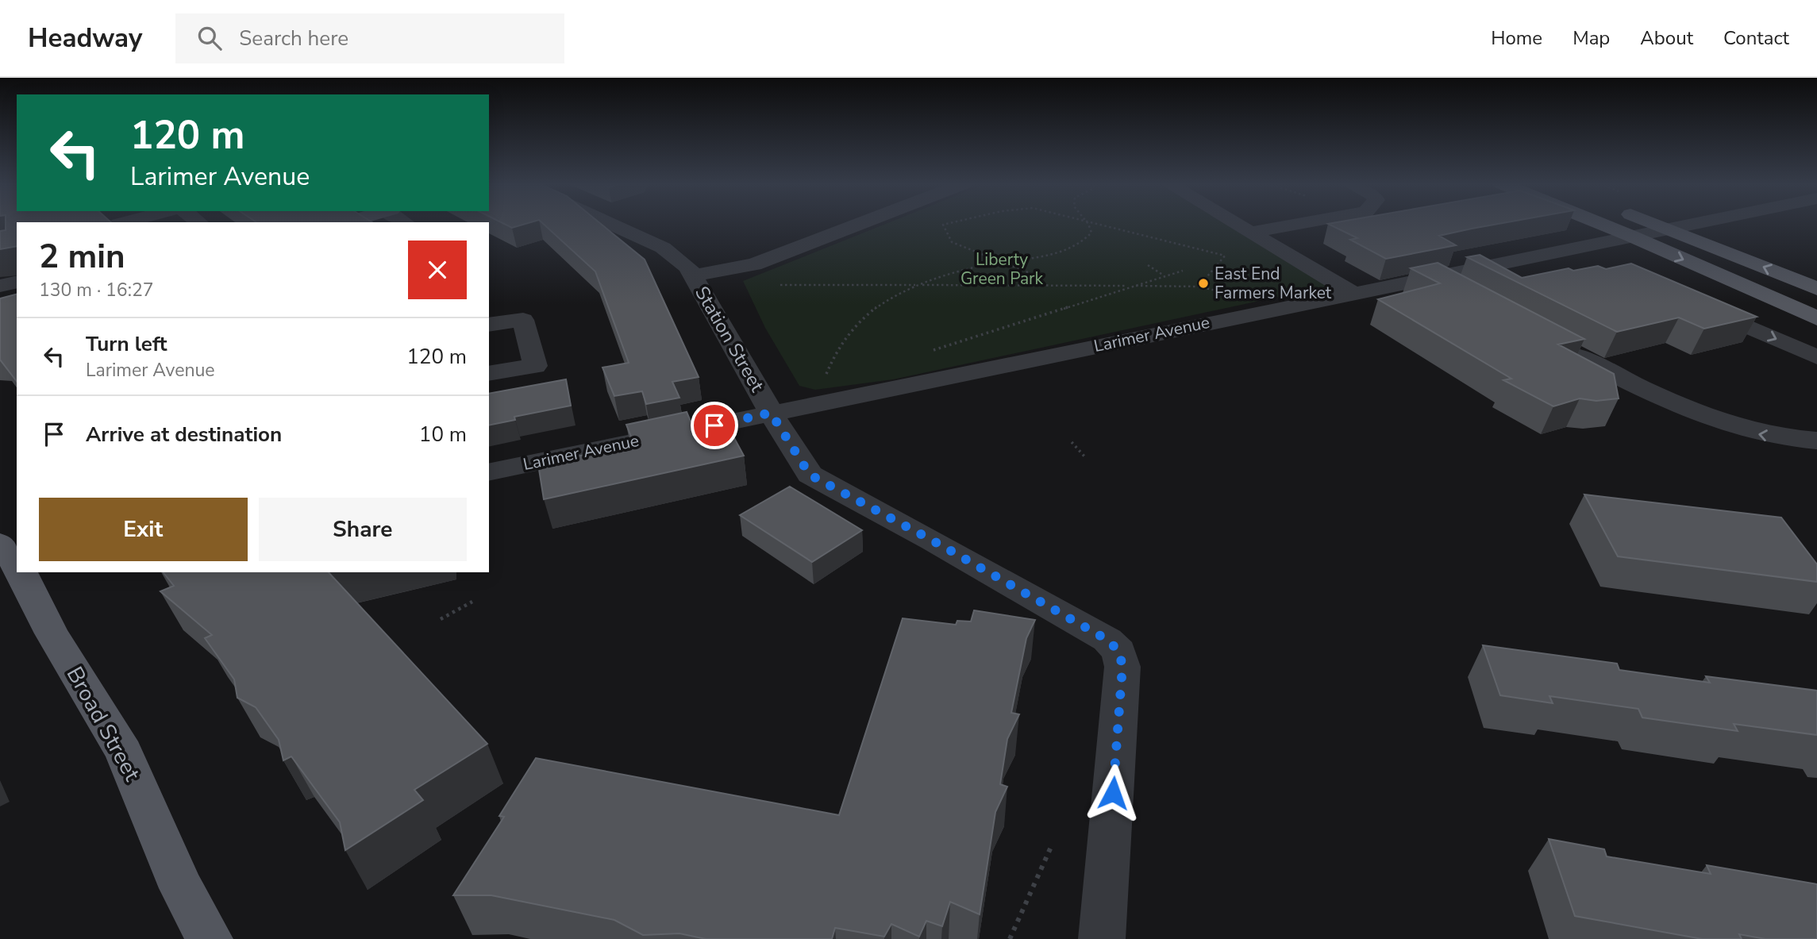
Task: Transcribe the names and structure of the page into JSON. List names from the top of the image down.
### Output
{
  "streets": {
    "main road": ["Broad Street"],
    "street": ["Larimer Avenue", "Station Street"]
  },
  "crossings": [
    ["Larimer Avenue", "Station Street"]
  ],
  "parks": ["Liberty Green Park"],
  "places": ["East End Farmers Market"],
  "page": {
    "header": "Headway",
    "search": "Search here",
    "nav": [
      "Home",
      "Map",
      "About",
      "Contact"
    ],
    "turn": ["120 m", "Larimer Avenue"],
    "heading": ["2 min", "130 m · 16:27"],
    "list": [
      {
        "name": "Turn left",
        "note": "Larimer Avenue",
        "value": "120 m"
      },
      {
        "name": "Arrive at destination",
        "value": "10 m"
      }
    ],
    "buttons": ["Exit", "Share"]
  }
}
